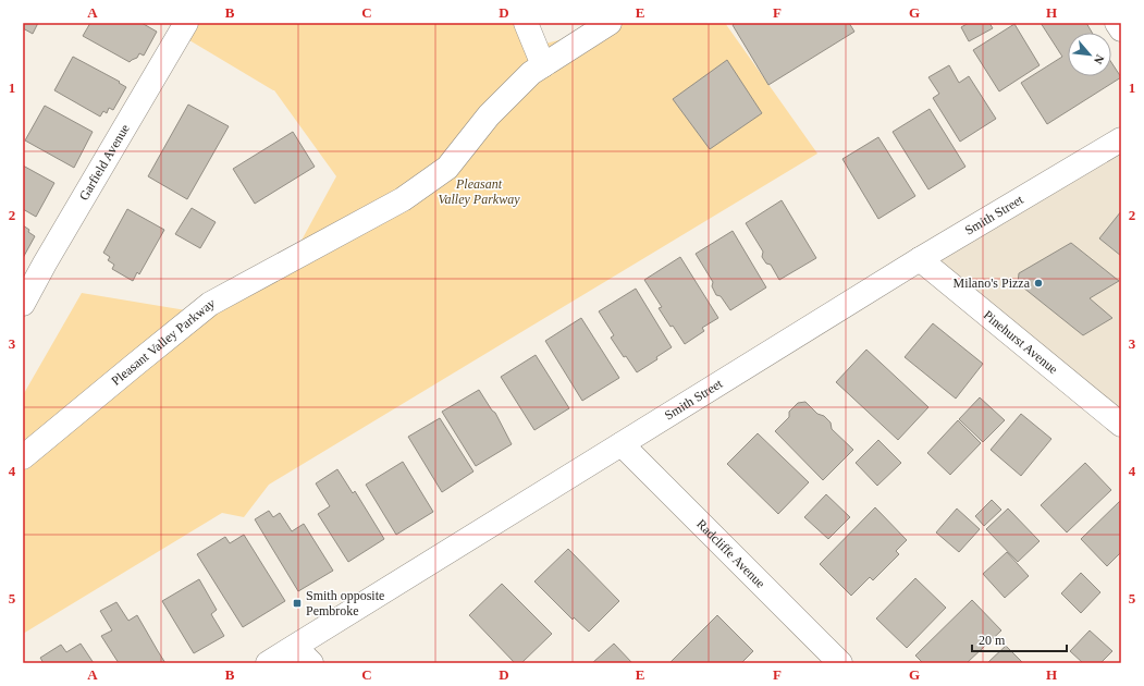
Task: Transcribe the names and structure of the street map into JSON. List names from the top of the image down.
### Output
{
  "streets": {
    "street": [
      "Garfield Avenue",
      "Smith Street",
      "Pinehurst Avenue",
      "Pleasant Valley Parkway",
      "Radcliffe Avenue"
    ]
  },
  "crossings": [
    ["Smith Street", "Pinehurst Avenue"],
    ["Smith Street", "Radcliffe Avenue"]
  ],
  "parks": ["Pleasant Valley Parkway"],
  "places": {
    "other": ["Milano's Pizza"],
    "transit": ["Smith opposite Pembroke"]
  },
  "scale_bar": "20 m",
  "north": "bottom right",
  "grid": {
    "columns": [
      "A",
      "B",
      "C",
      "D",
      "E",
      "F",
      "G",
      "H"
    ],
    "rows": [
      "1",
      "2",
      "3",
      "4",
      "5"
    ]
  }
}
